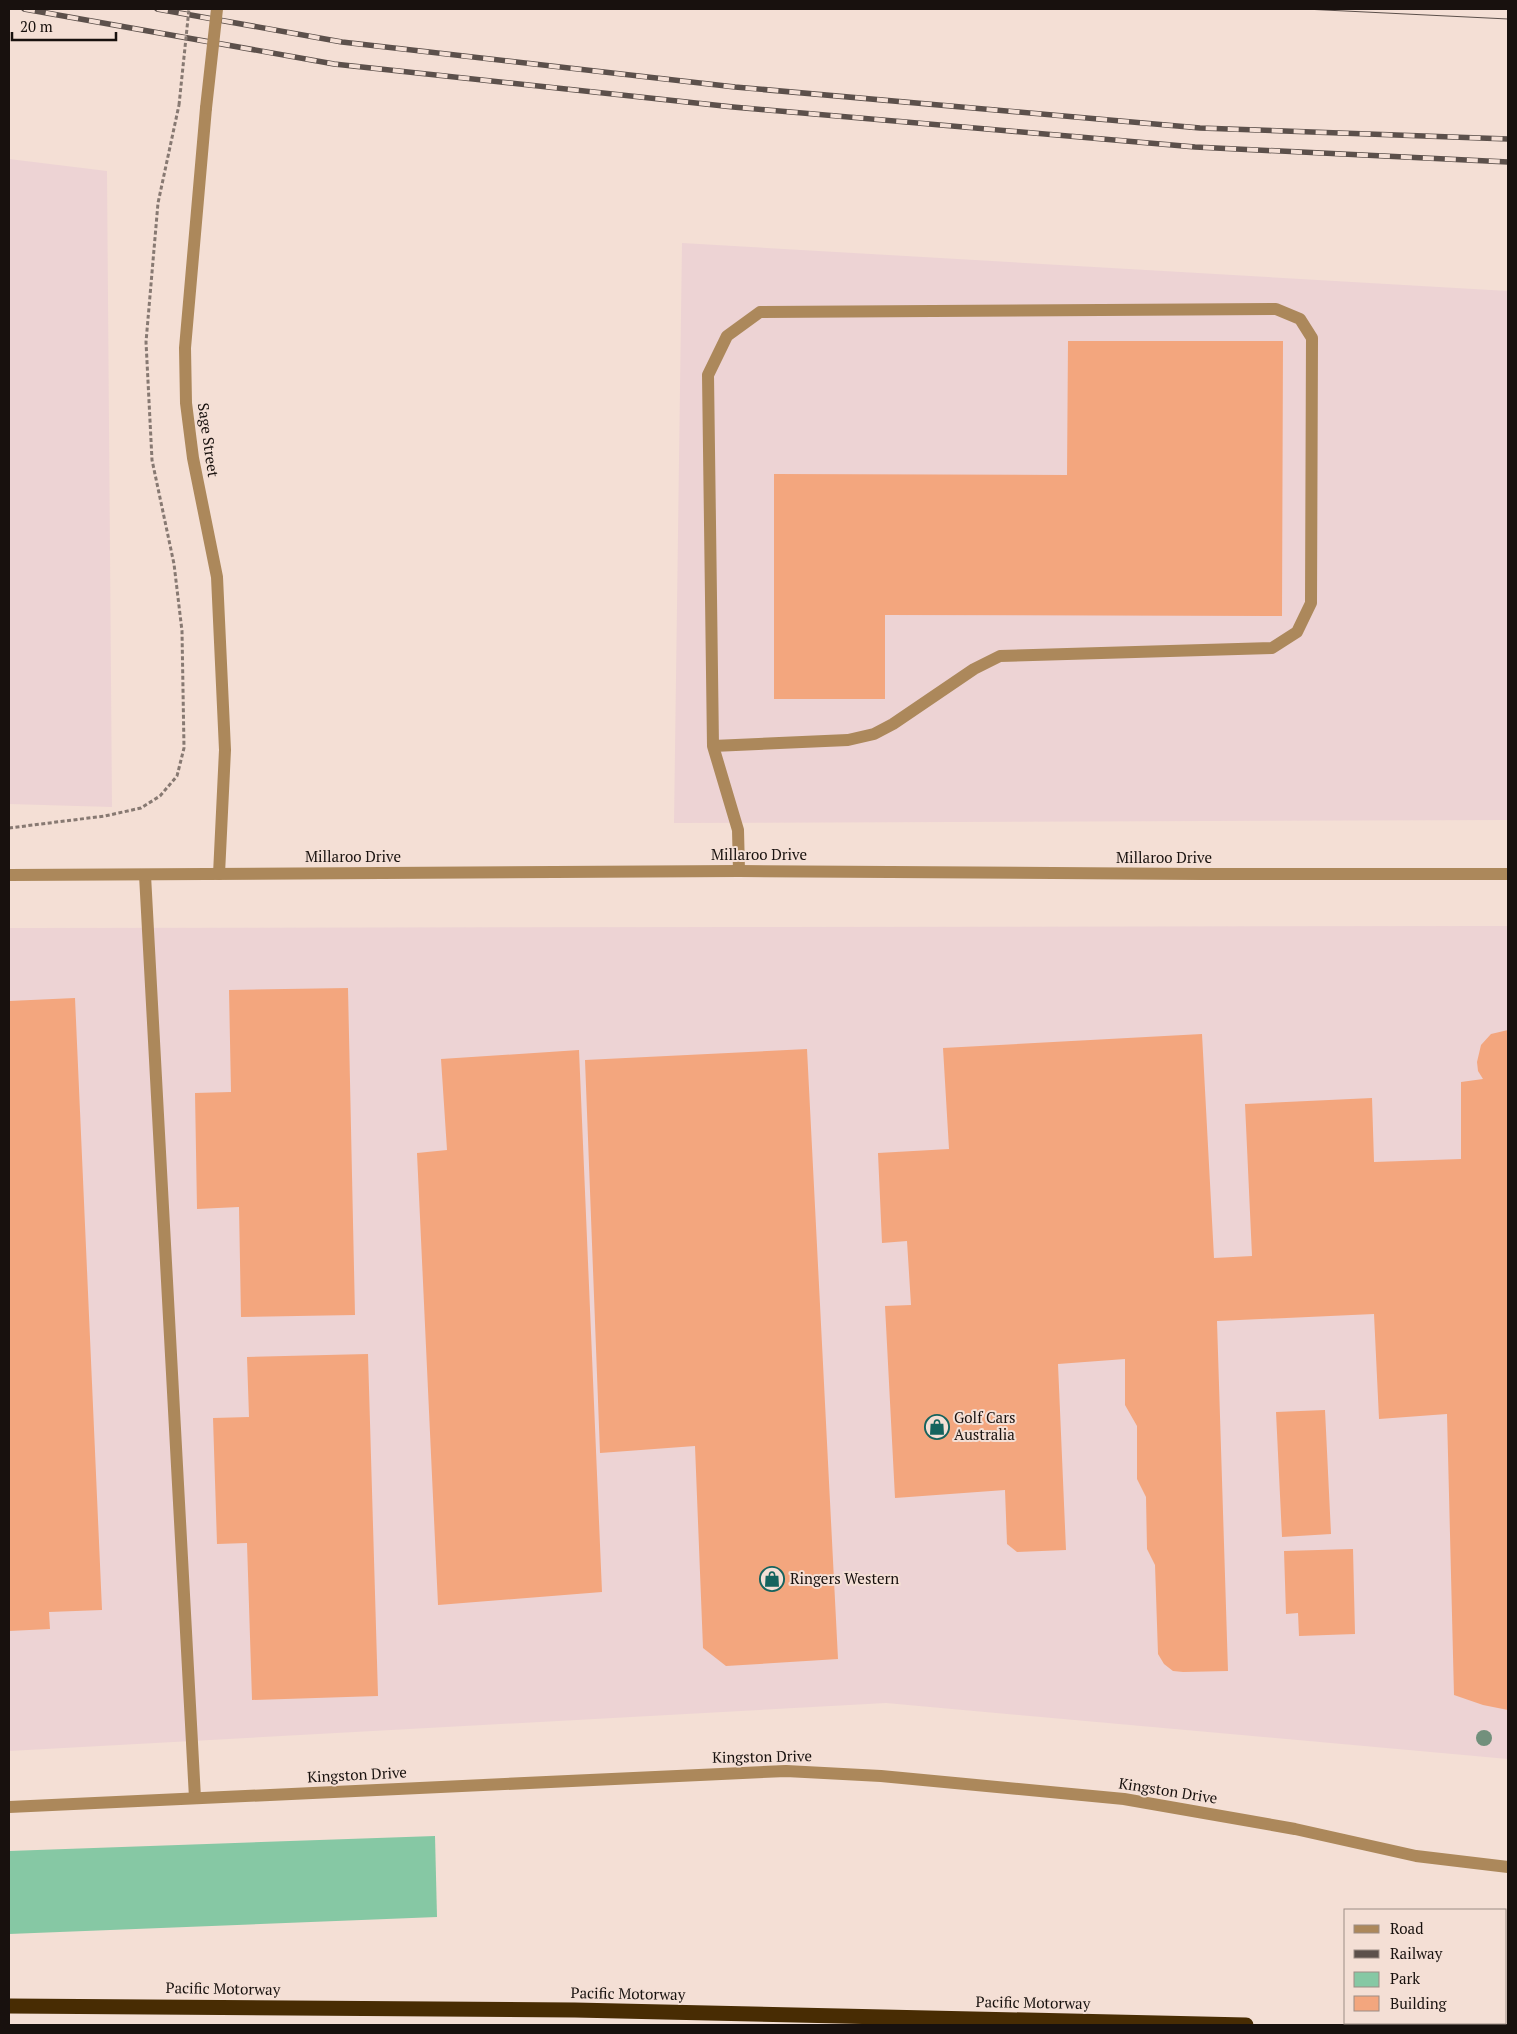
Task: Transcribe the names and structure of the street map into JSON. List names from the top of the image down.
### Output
{
  "streets": {
    "highway": ["Pacific Motorway"],
    "street": ["Sage Street", "Millaroo Drive", "Kingston Drive"]
  },
  "crossings": [
    ["Sage Street", "Millaroo Drive"]
  ],
  "places": {
    "shop": ["Golf Cars Australia", "Ringers Western"]
  },
  "legend": [
    "Road",
    "Railway",
    "Park",
    "Building"
  ],
  "scale_bar": "20 m"
}
